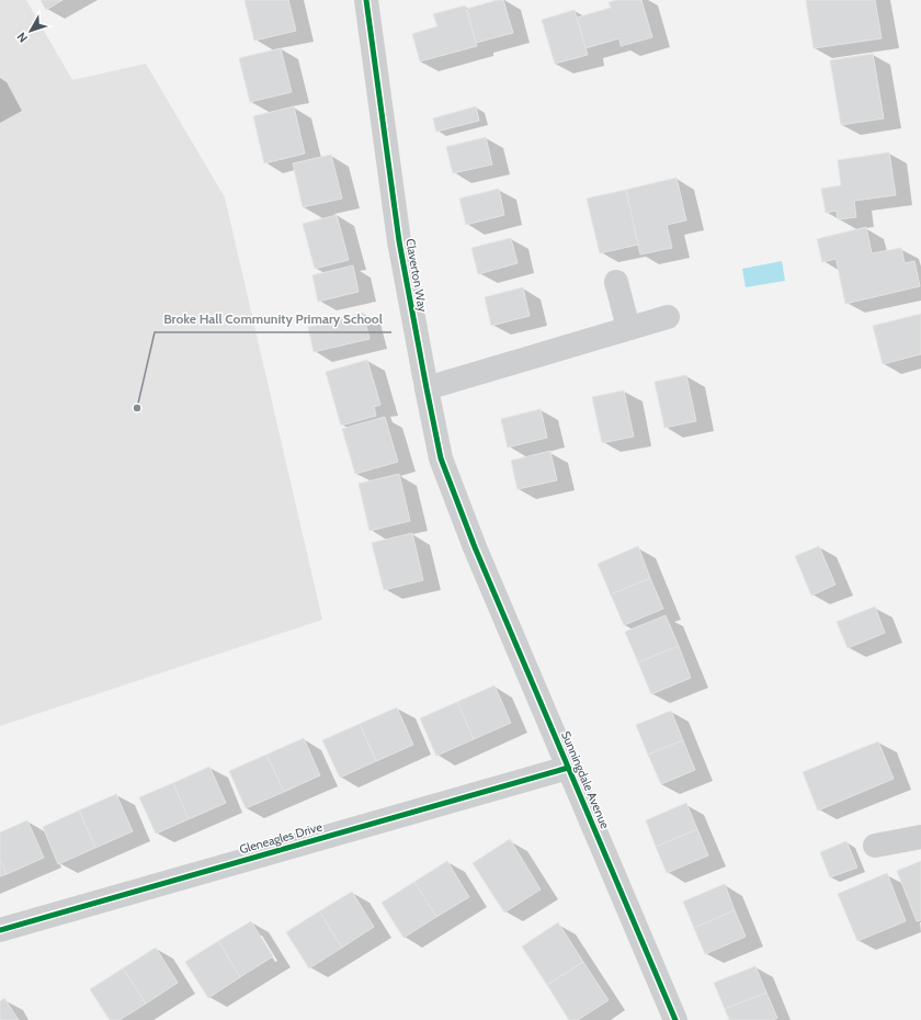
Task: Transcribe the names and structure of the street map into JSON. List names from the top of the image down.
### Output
{
  "streets": {
    "street": ["Claverton Way", "Sunningdale Avenue", "Gleneagles Drive"]
  },
  "crossings": [
    ["Claverton Way", "Sunningdale Avenue"],
    ["Sunningdale Avenue", "Gleneagles Drive"]
  ],
  "places": ["Broke Hall Community Primary School"],
  "north": "bottom left"
}
